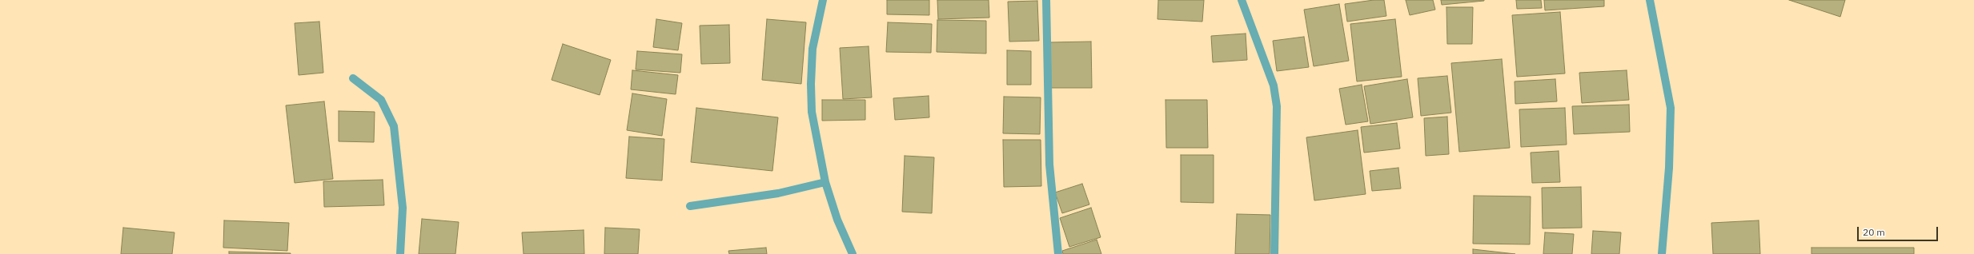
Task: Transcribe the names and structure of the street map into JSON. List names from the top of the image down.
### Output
{
  "scale_bar": "20 m"
}
